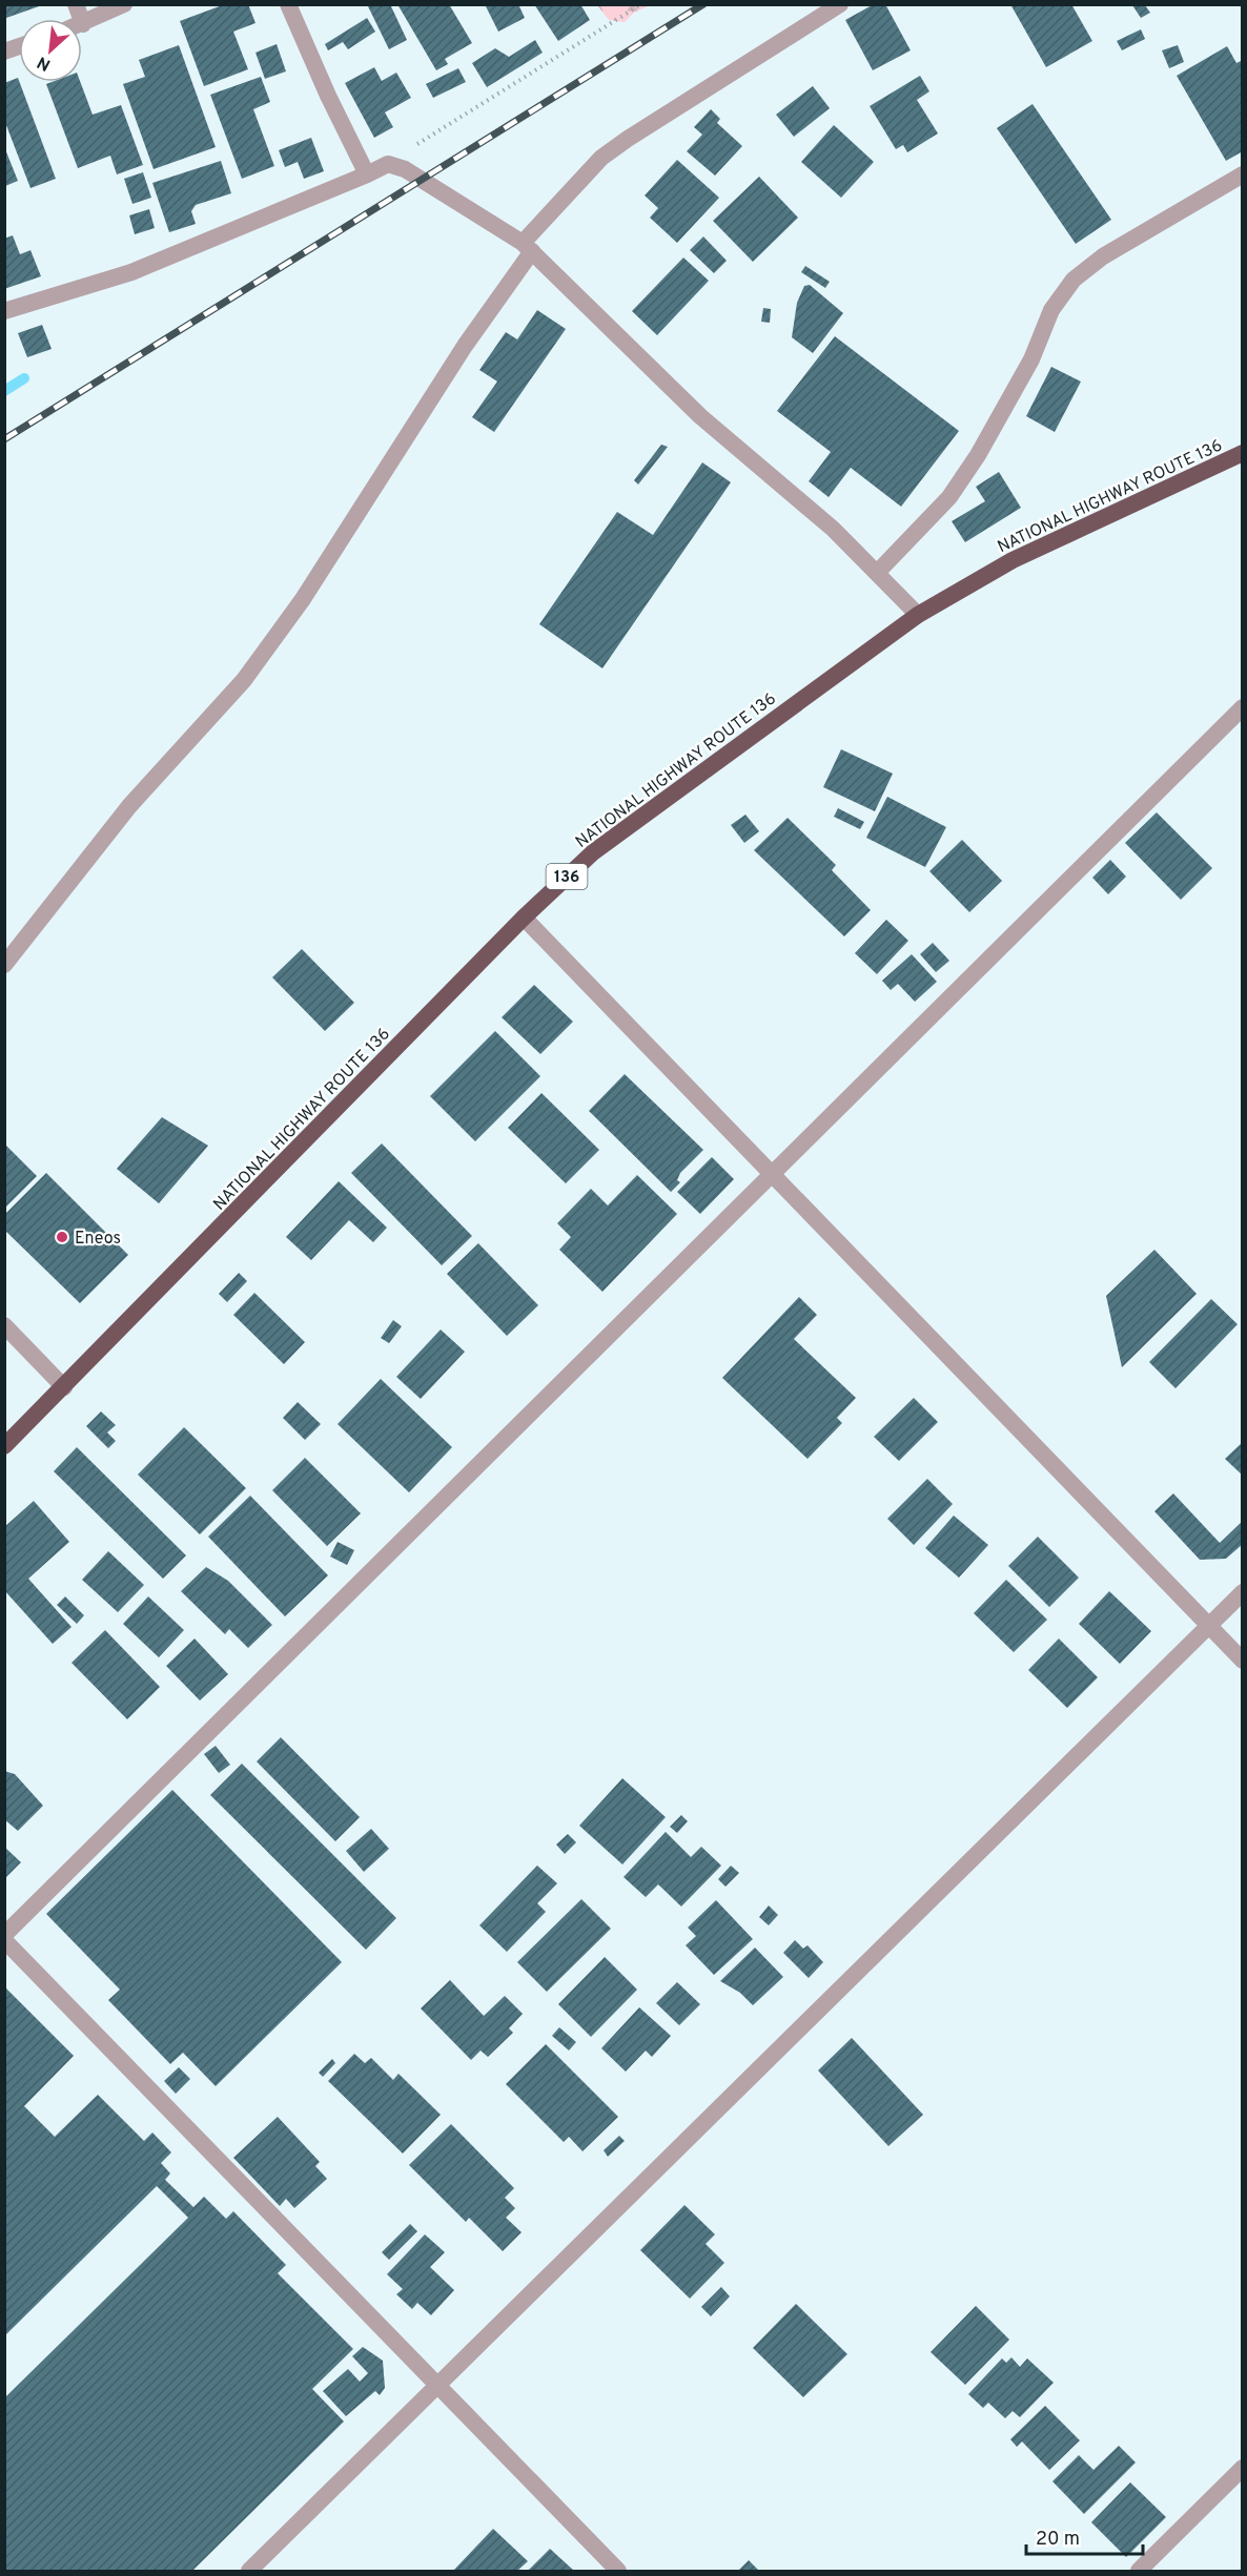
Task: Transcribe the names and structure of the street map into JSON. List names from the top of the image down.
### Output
{
  "streets": {
    "highway": ["NATIONAL HIGHWAY ROUTE 136", "136"]
  },
  "places": ["Eneos"],
  "scale_bar": "20 m",
  "north": "bottom left"
}
